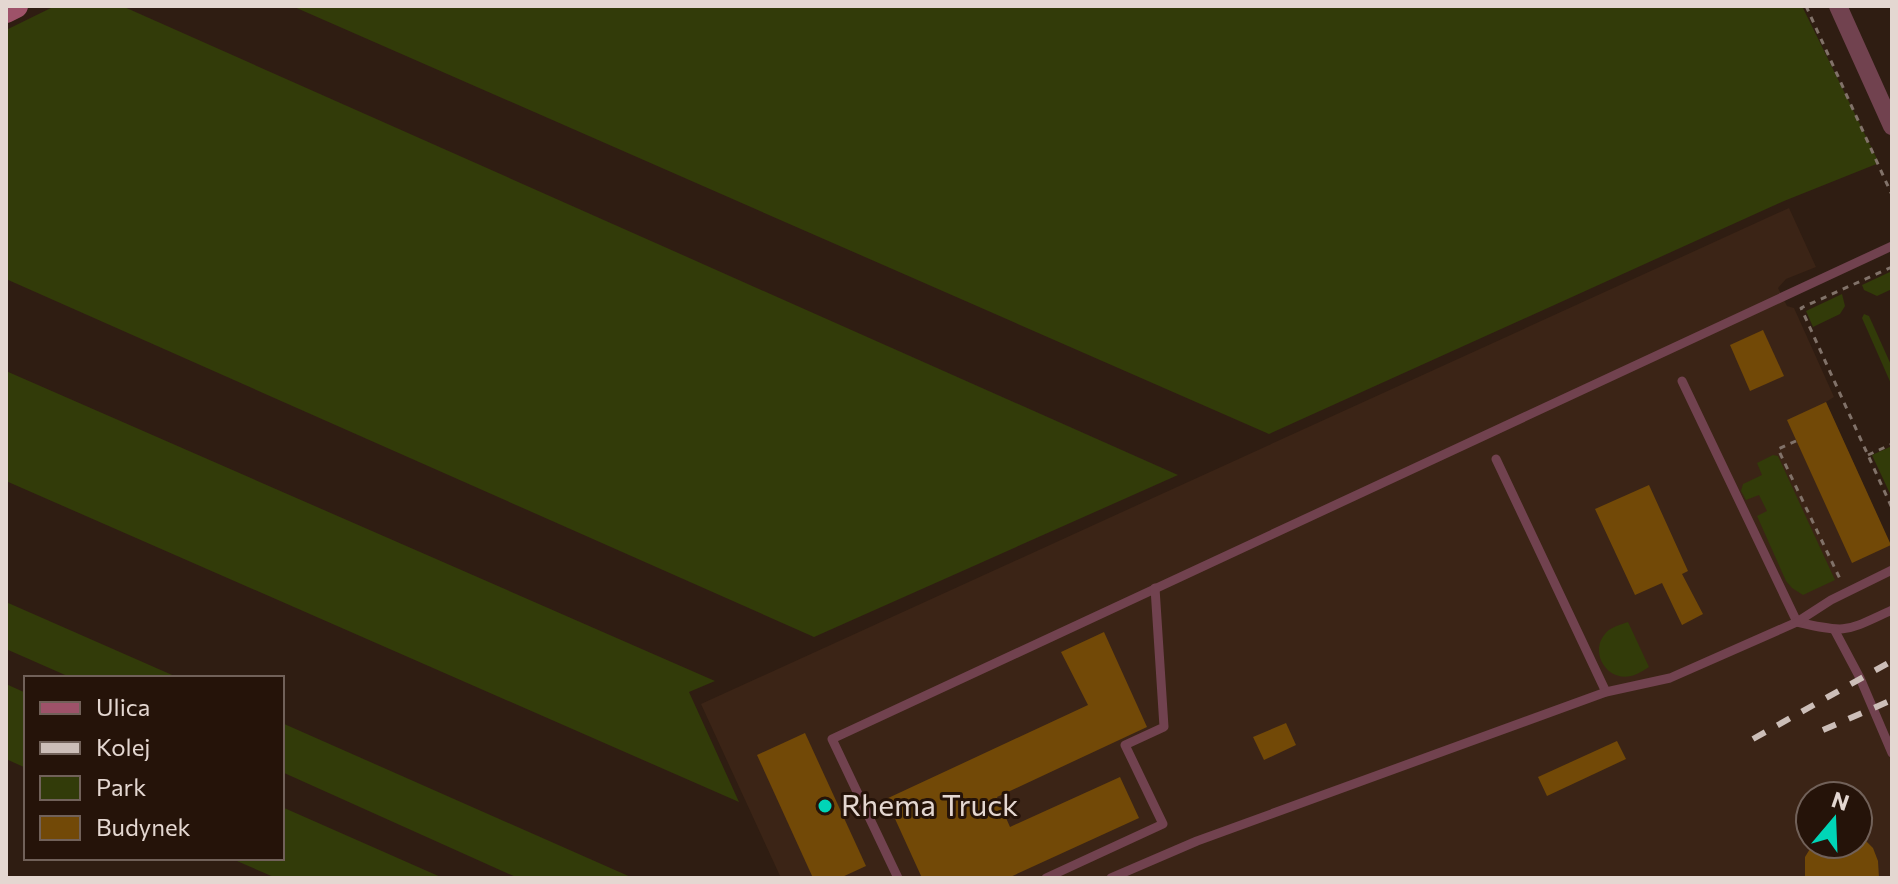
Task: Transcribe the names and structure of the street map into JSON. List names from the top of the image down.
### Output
{
  "places": ["Rhema Truck"],
  "legend": [
    "Ulica",
    "Kolej",
    "Park",
    "Budynek"
  ],
  "north": "top"
}
